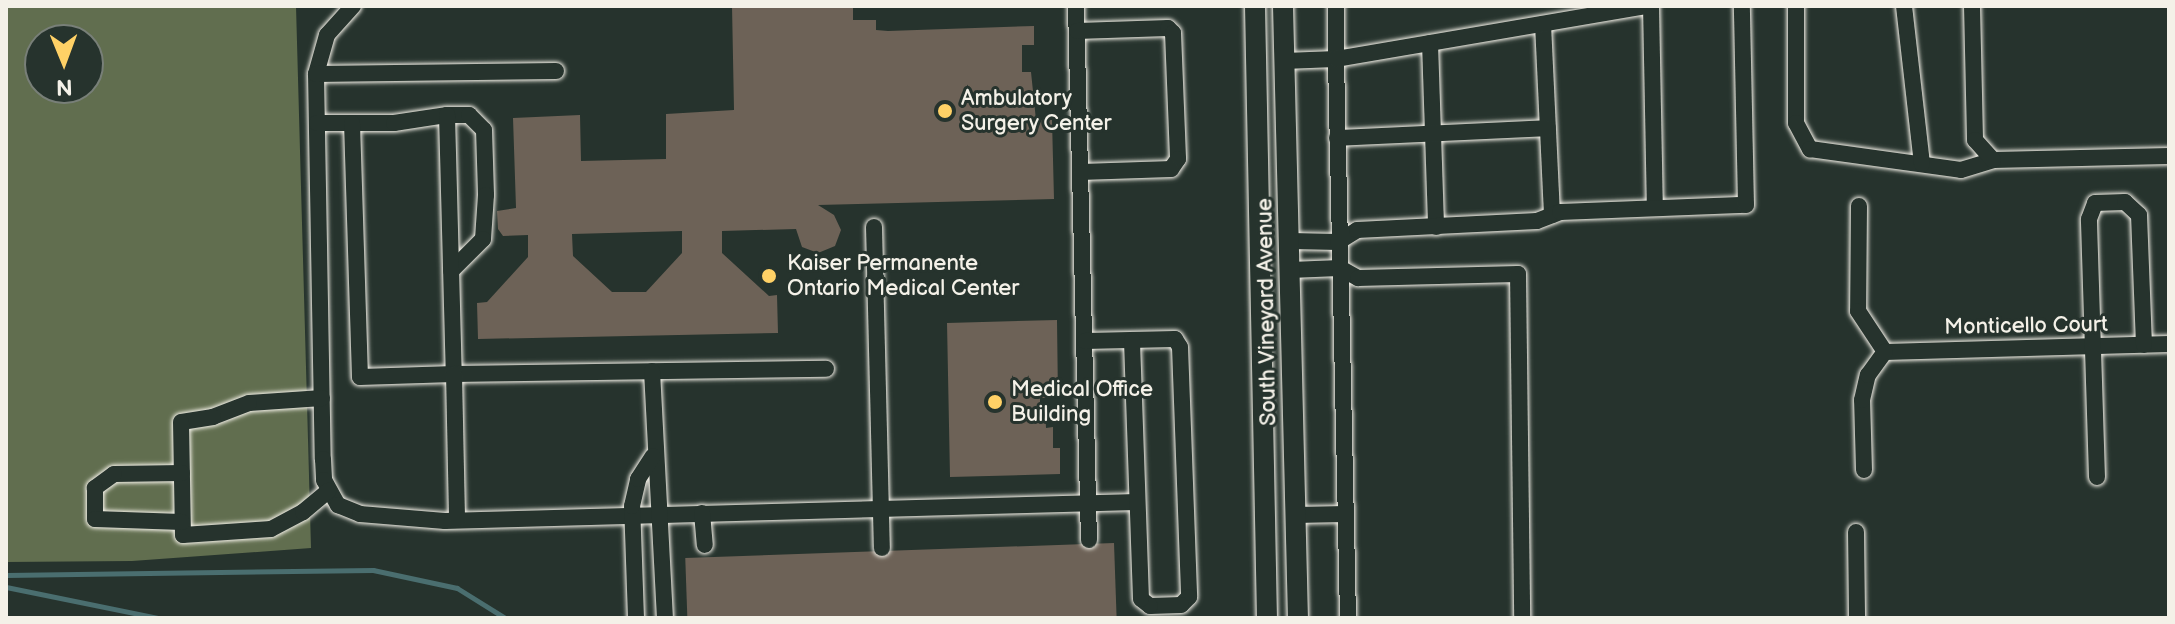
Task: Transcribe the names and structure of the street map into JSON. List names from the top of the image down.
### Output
{
  "streets": {
    "main road": ["South Vineyard Avenue"],
    "street": ["Monticello Court"]
  },
  "places": ["Ambulatory Surgery Center", "Kaiser Permanente Ontario Medical Center", "Medical Office Building"],
  "north": "bottom"
}
